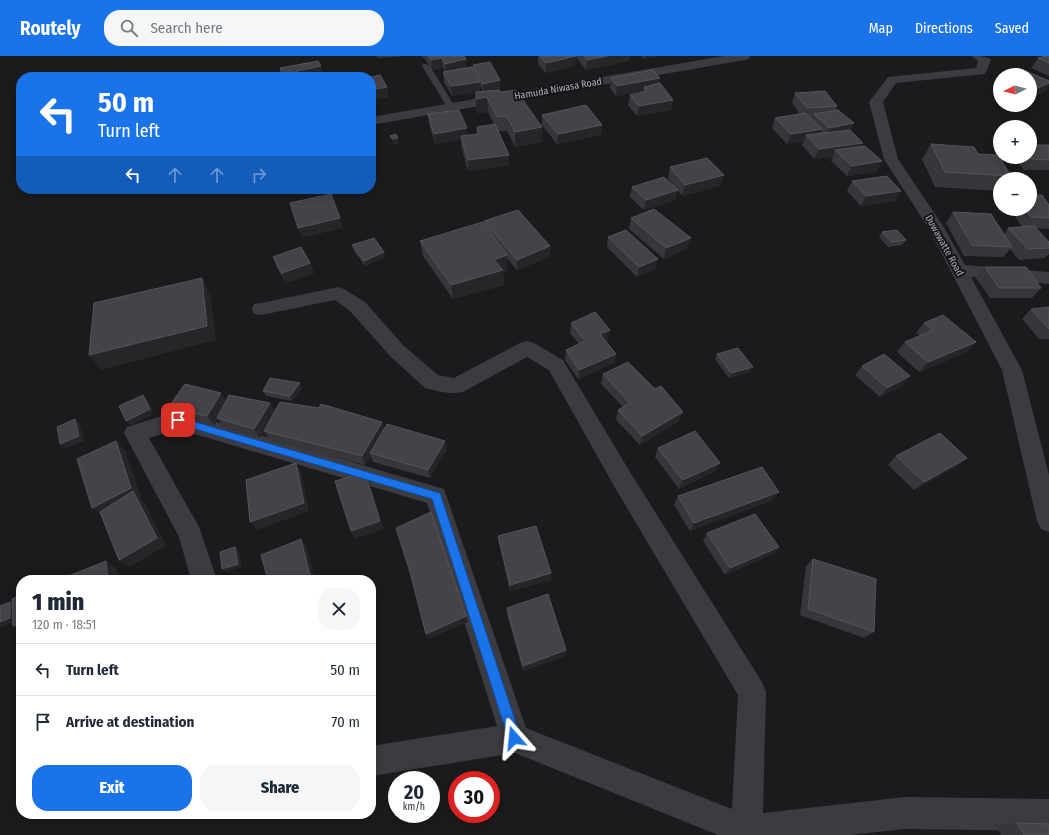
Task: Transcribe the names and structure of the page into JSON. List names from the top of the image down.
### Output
{
  "streets": {
    "street": ["Hamuda Niwasa Road", "Duwawatte Road"]
  },
  "north": "left",
  "page": {
    "header": "Routely",
    "search": "Search here",
    "nav": ["Map", "Directions", "Saved"],
    "map_buttons": ["+", "−"],
    "turn": ["50 m", "Turn left"],
    "heading": ["1 min", "120 m · 18:51"],
    "list": [
      {
        "name": "Turn left",
        "value": "50 m"
      },
      {
        "name": "Arrive at destination",
        "value": "70 m"
      }
    ],
    "buttons": ["Exit", "Share"],
    "speed": "20 km/h",
    "limit": "30"
  }
}
